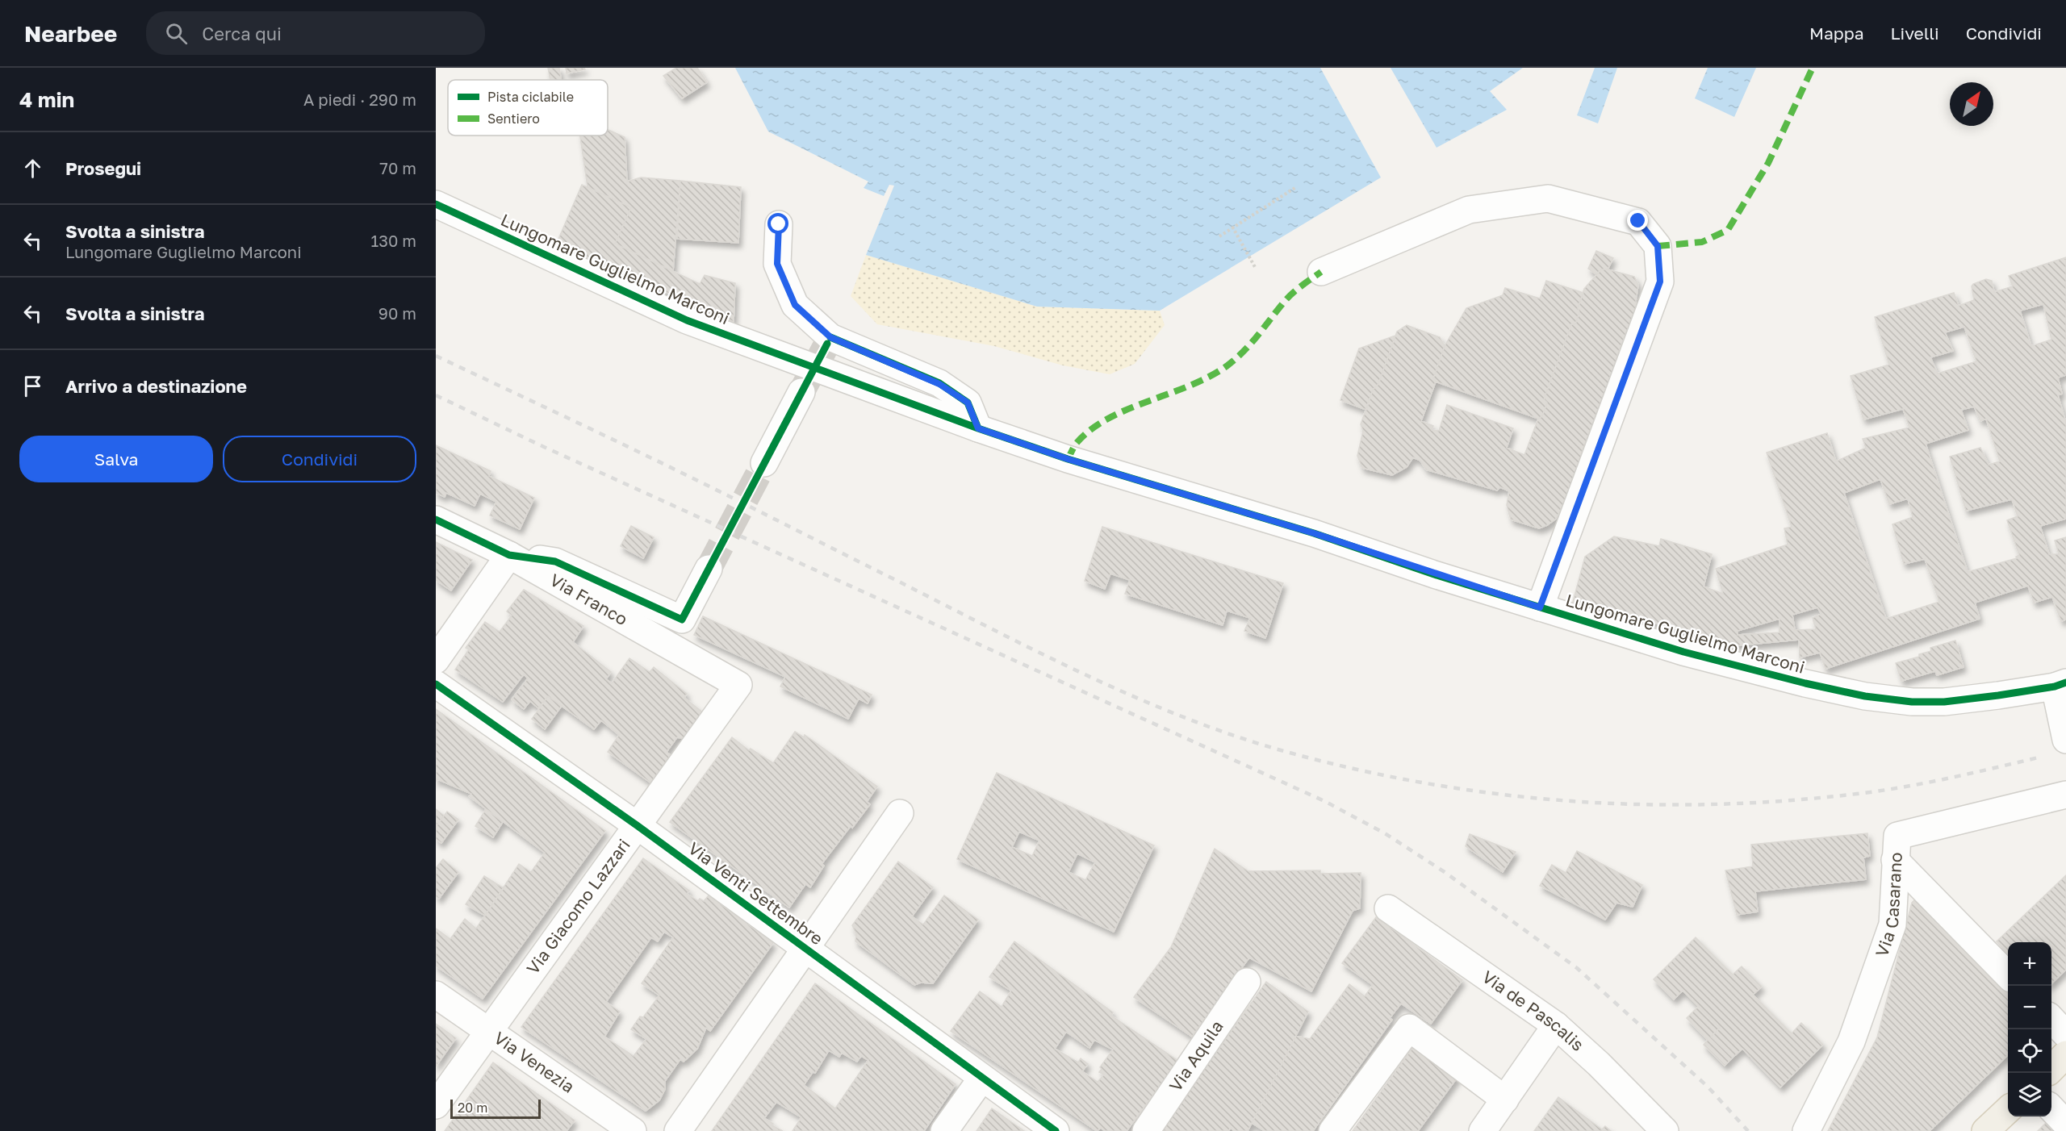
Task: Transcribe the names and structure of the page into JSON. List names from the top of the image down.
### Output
{
  "streets": {
    "street": [
      "Lungomare Guglielmo Marconi",
      "Via Franco",
      "Via Venti Settembre",
      "Via Casarano",
      "Via Giacomo Lazzari",
      "Via de Pascalis",
      "Via Aquila",
      "Via Venezia"
    ]
  },
  "crossings": [
    ["Via Franco", "Via Giacomo Lazzari"],
    ["Via Venti Settembre", "Via Giacomo Lazzari"],
    ["Via Giacomo Lazzari", "Via Venezia"]
  ],
  "legend": ["Pista ciclabile", "Sentiero"],
  "scale_bar": "20 m",
  "north": "top right",
  "page": {
    "header": "Nearbee",
    "search": "Cerca qui",
    "nav": ["Mappa", "Livelli", "Condividi"],
    "heading": ["4 min", "A piedi · 290 m"],
    "list": [
      ["Prosegui", "70 m"],
      ["Svolta a sinistra", "Lungomare Guglielmo Marconi", "130 m"],
      ["Svolta a sinistra", "90 m"],
      "Arrivo a destinazione"
    ],
    "buttons": ["Salva", "Condividi"],
    "map_buttons": ["+", "−"],
    "scale": "20 m"
  }
}
